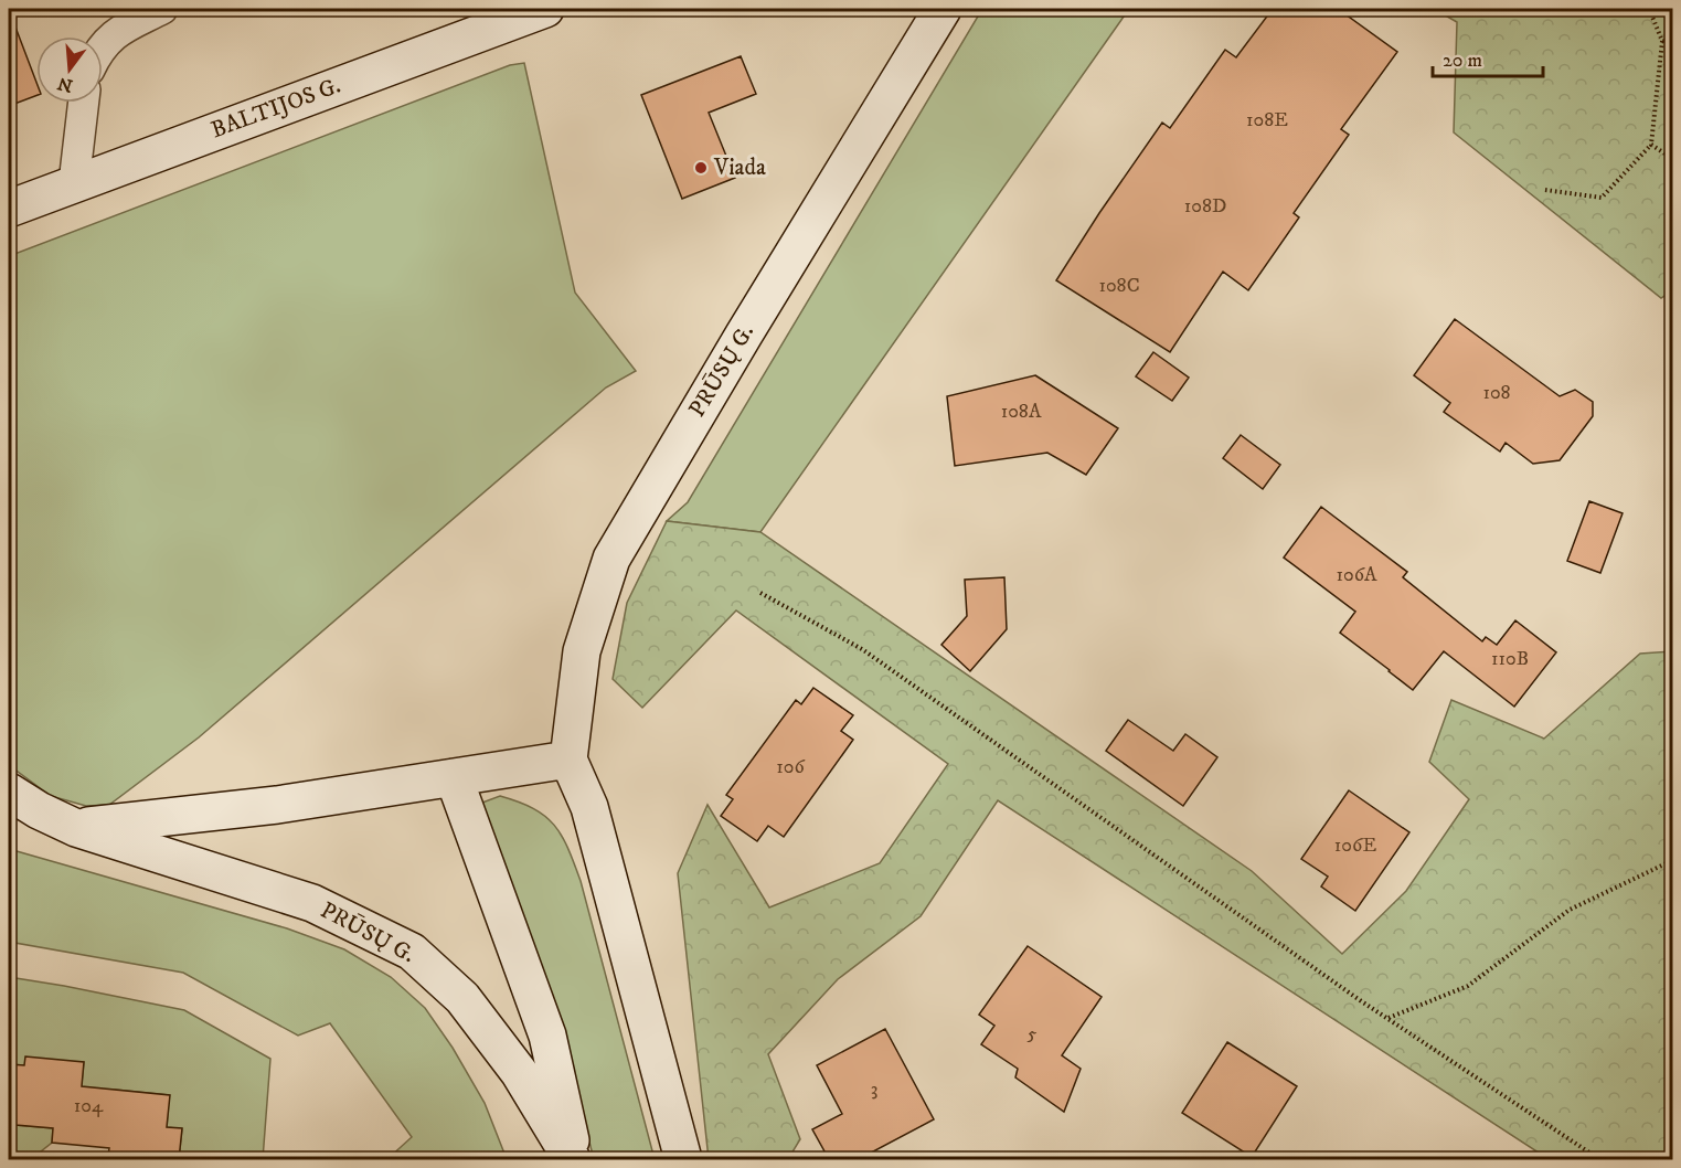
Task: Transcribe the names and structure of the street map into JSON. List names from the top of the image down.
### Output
{
  "streets": {
    "main road": ["BALTIJOS G.", "PRŪSŲ G."]
  },
  "places": ["Viada"],
  "house_numbers": [
    "108E",
    "108D",
    "108C",
    "108",
    "108A",
    "106A",
    "110B",
    "106",
    "106E",
    "5",
    "3",
    "104"
  ],
  "scale_bar": "20 m",
  "north": "bottom"
}
